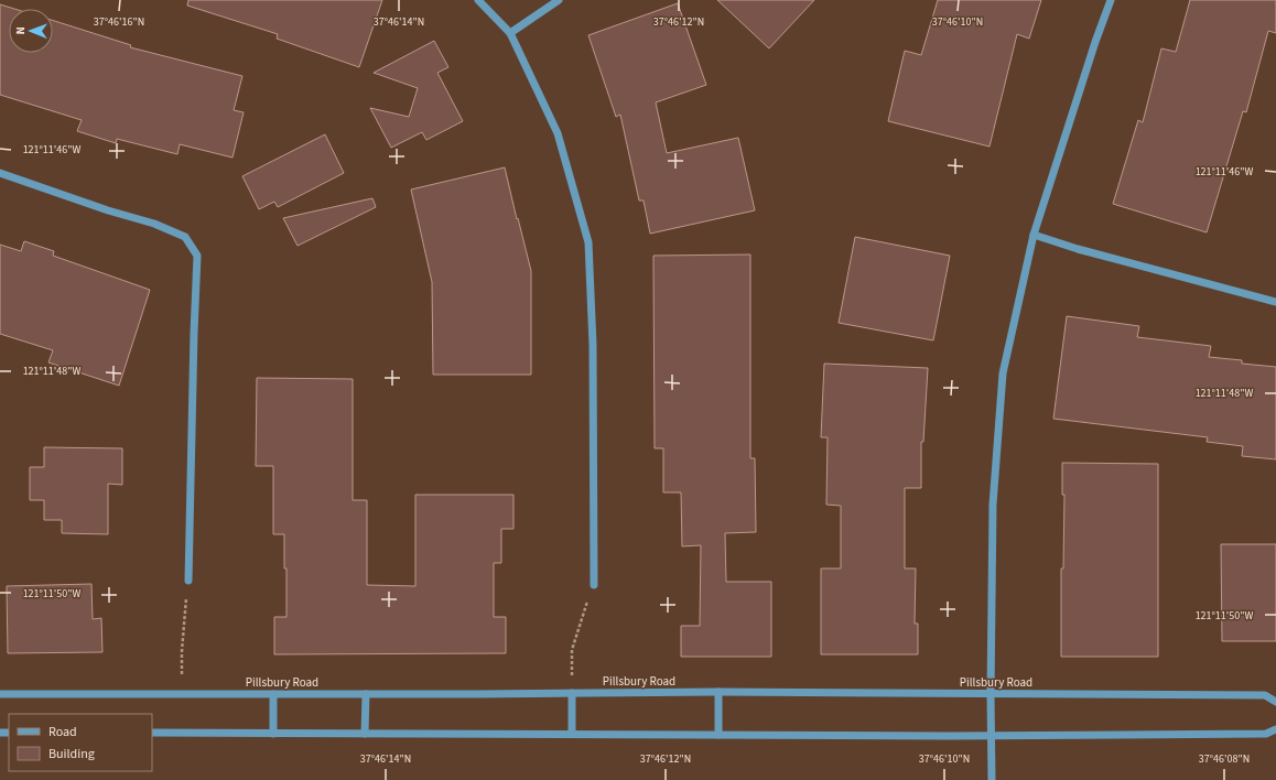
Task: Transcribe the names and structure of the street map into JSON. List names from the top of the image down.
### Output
{
  "streets": {
    "street": ["Pillsbury Road"]
  },
  "legend": ["Road", "Building"],
  "north": "left",
  "coordinates": [
    "37°46'16\"N",
    "37°46'14\"N",
    "37°46'12\"N",
    "37°46'10\"N",
    "121°11'46\"W",
    "121°11'48\"W",
    "121°11'50\"W",
    "37°46'08\"N"
  ]
}
